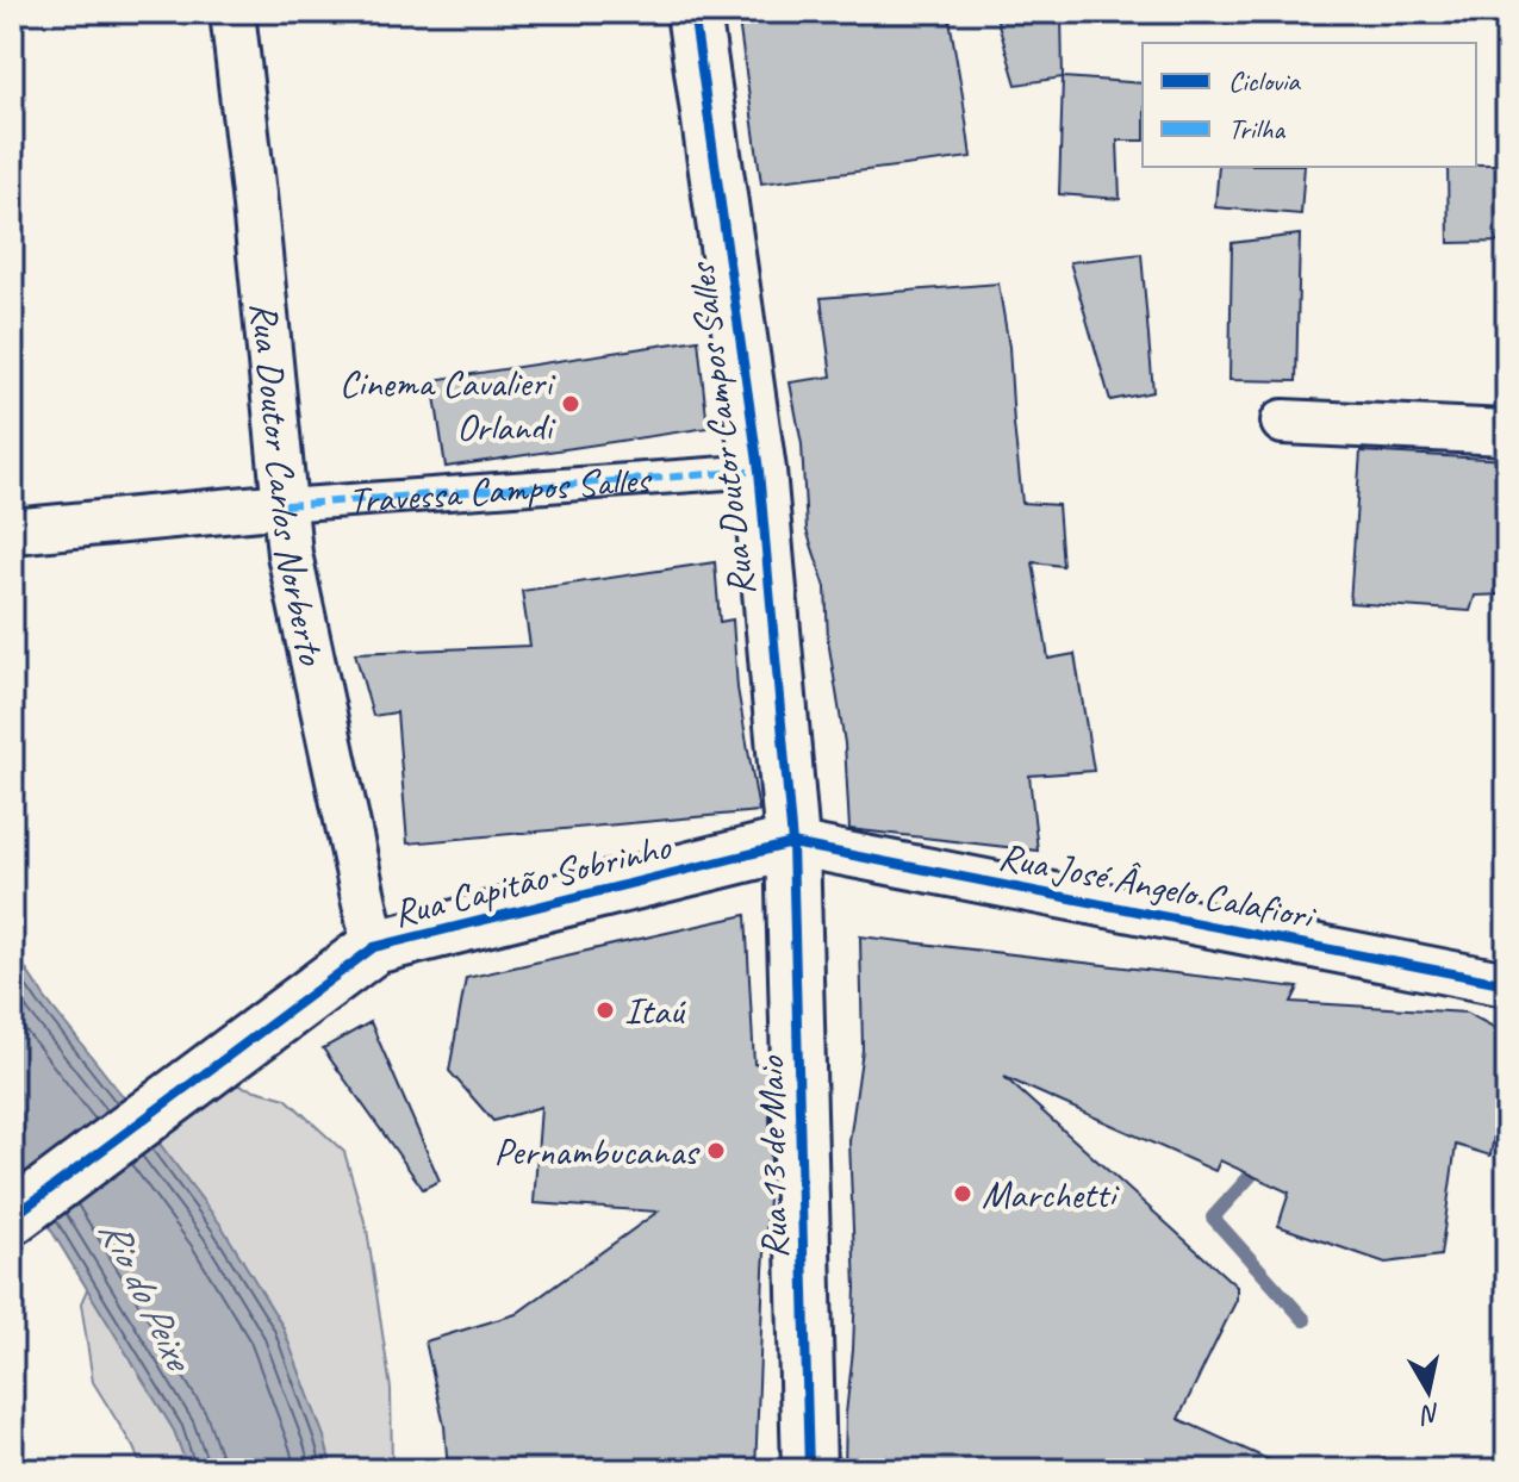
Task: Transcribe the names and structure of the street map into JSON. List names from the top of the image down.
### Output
{
  "streets": {
    "street": [
      "Rua Doutor Campos Salles",
      "Rua Doutor Carlos Norberto",
      "Travessa Campos Salles",
      "Rua Capitão Sobrinho",
      "Rua José Ângelo Calafiori",
      "Rua 13 de Maio"
    ]
  },
  "crossings": [
    ["Rua Doutor Campos Salles", "Travessa Campos Salles"],
    ["Rua Doutor Campos Salles", "Rua Capitão Sobrinho"],
    ["Rua Doutor Campos Salles", "Rua José Ângelo Calafiori"],
    ["Rua Doutor Campos Salles", "Rua 13 de Maio"],
    ["Rua Doutor Carlos Norberto", "Travessa Campos Salles"],
    ["Rua Doutor Carlos Norberto", "Rua Capitão Sobrinho"],
    ["Rua Capitão Sobrinho", "Rua José Ângelo Calafiori"],
    ["Rua Capitão Sobrinho", "Rua 13 de Maio"],
    ["Rua José Ângelo Calafiori", "Rua 13 de Maio"]
  ],
  "water": ["Rio do Peixe"],
  "places": [
    "Cinema Cavalieri Orlandi",
    "Itaú",
    "Pernambucanas",
    "Marchetti"
  ],
  "legend": ["Ciclovia", "Trilha"],
  "north": "bottom"
}
